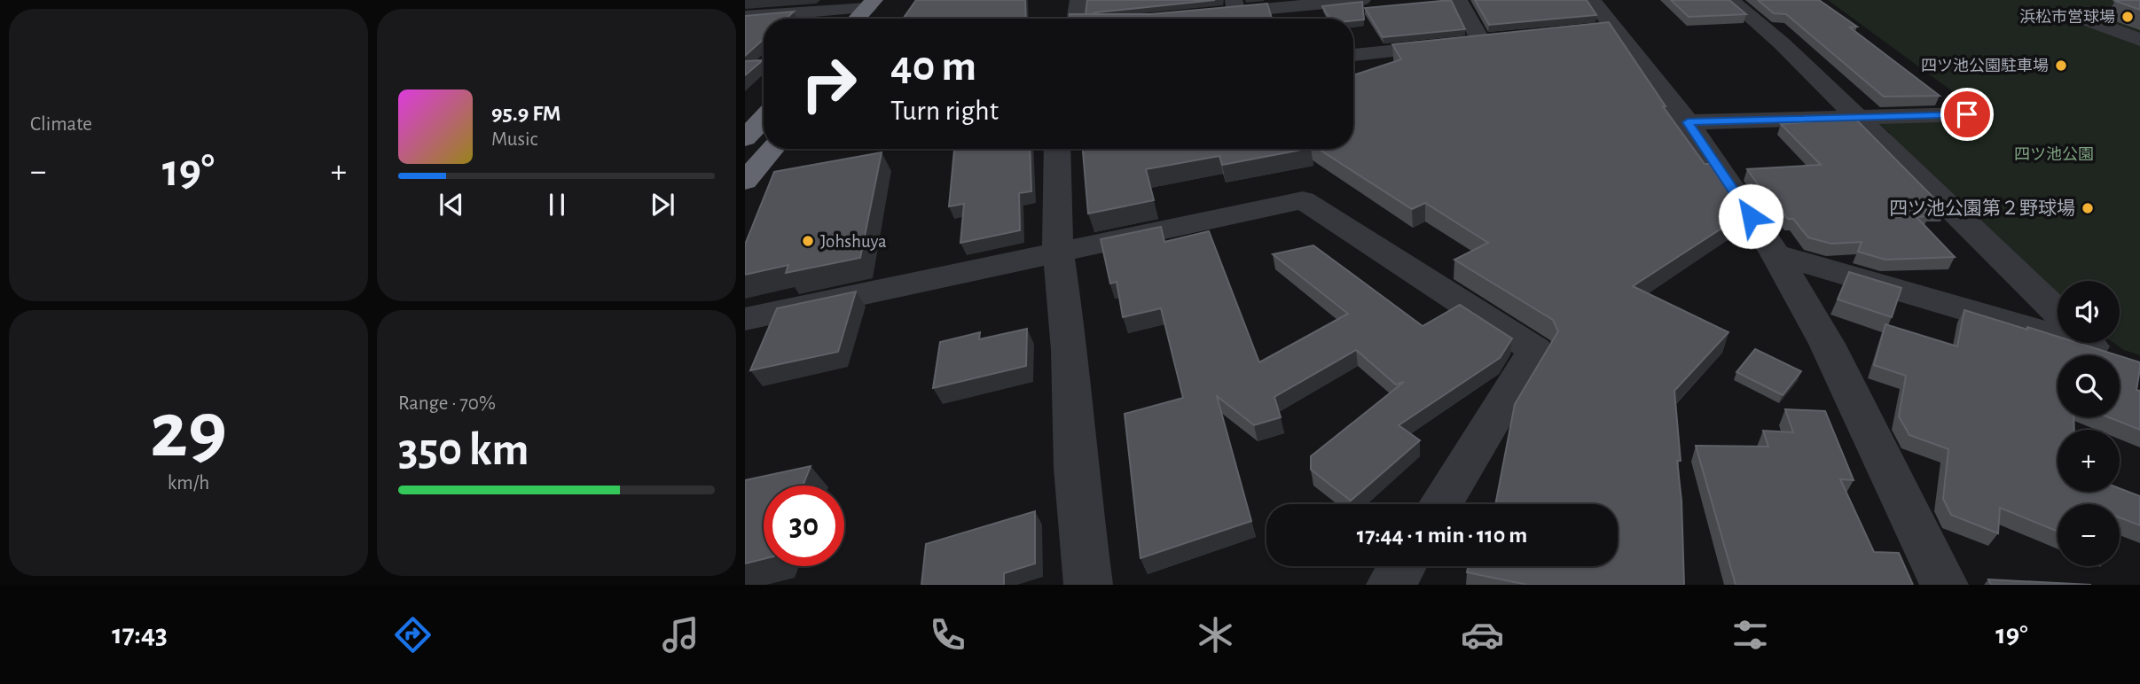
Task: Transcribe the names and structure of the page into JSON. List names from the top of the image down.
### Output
{
  "parks": ["四ツ池公園"],
  "places": [
    "浜松市営球場",
    "四ツ池公園駐車場",
    "四ツ池公園第２野球場",
    "Johshuya"
  ],
  "page": {
    "tile": [
      "Climate",
      ["29", "km/h"],
      ["Range · 70%", "350 km"]
    ],
    "turn": ["40 m", "Turn right"],
    "song": ["95.9 FM", "Music"],
    "heat": ["−", "19°", "+"],
    "map_buttons": ["+", "−"],
    "limit": "30",
    "trip": "17:44 · 1 min · 110 m",
    "tabs": ["17:43", "19°"]
  }
}
